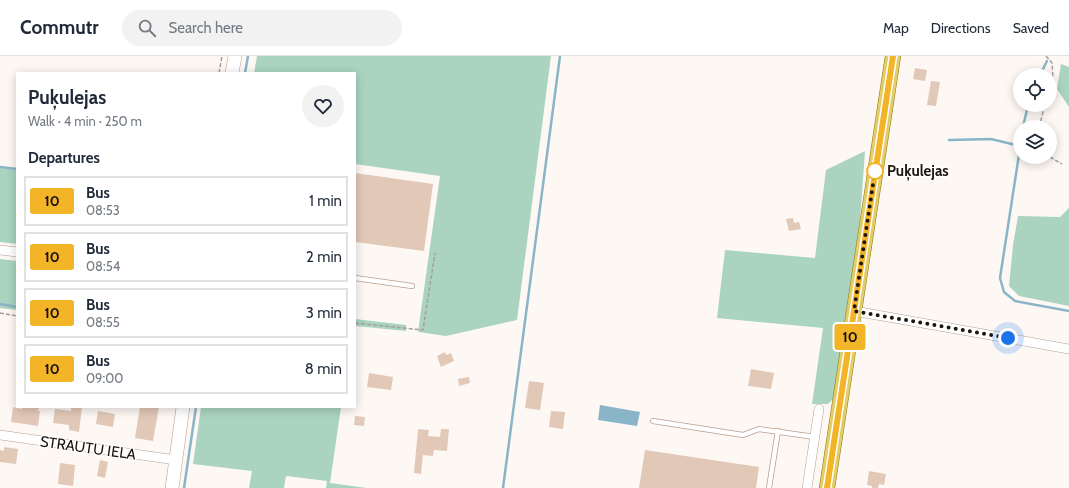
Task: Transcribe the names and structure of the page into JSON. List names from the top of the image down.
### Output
{
  "streets": {
    "street": ["STRAUTU IELA"]
  },
  "places": ["Puķulejas"],
  "lines": ["bus line 10"],
  "page": {
    "header": "Commutr",
    "search": "Search here",
    "nav": ["Map", "Directions", "Saved"],
    "on_map": "10",
    "heading": [
      ["Puķulejas", "Walk · 4 min · 250 m"],
      "Departures"
    ],
    "list": [
      {
        "mark": "10",
        "name": "Bus",
        "note": "08:53",
        "value": "1 min"
      },
      {
        "mark": "10",
        "name": "Bus",
        "note": "08:54",
        "value": "2 min"
      },
      {
        "mark": "10",
        "name": "Bus",
        "note": "08:55",
        "value": "3 min"
      },
      {
        "mark": "10",
        "name": "Bus",
        "note": "09:00",
        "value": "8 min"
      }
    ]
  }
}
